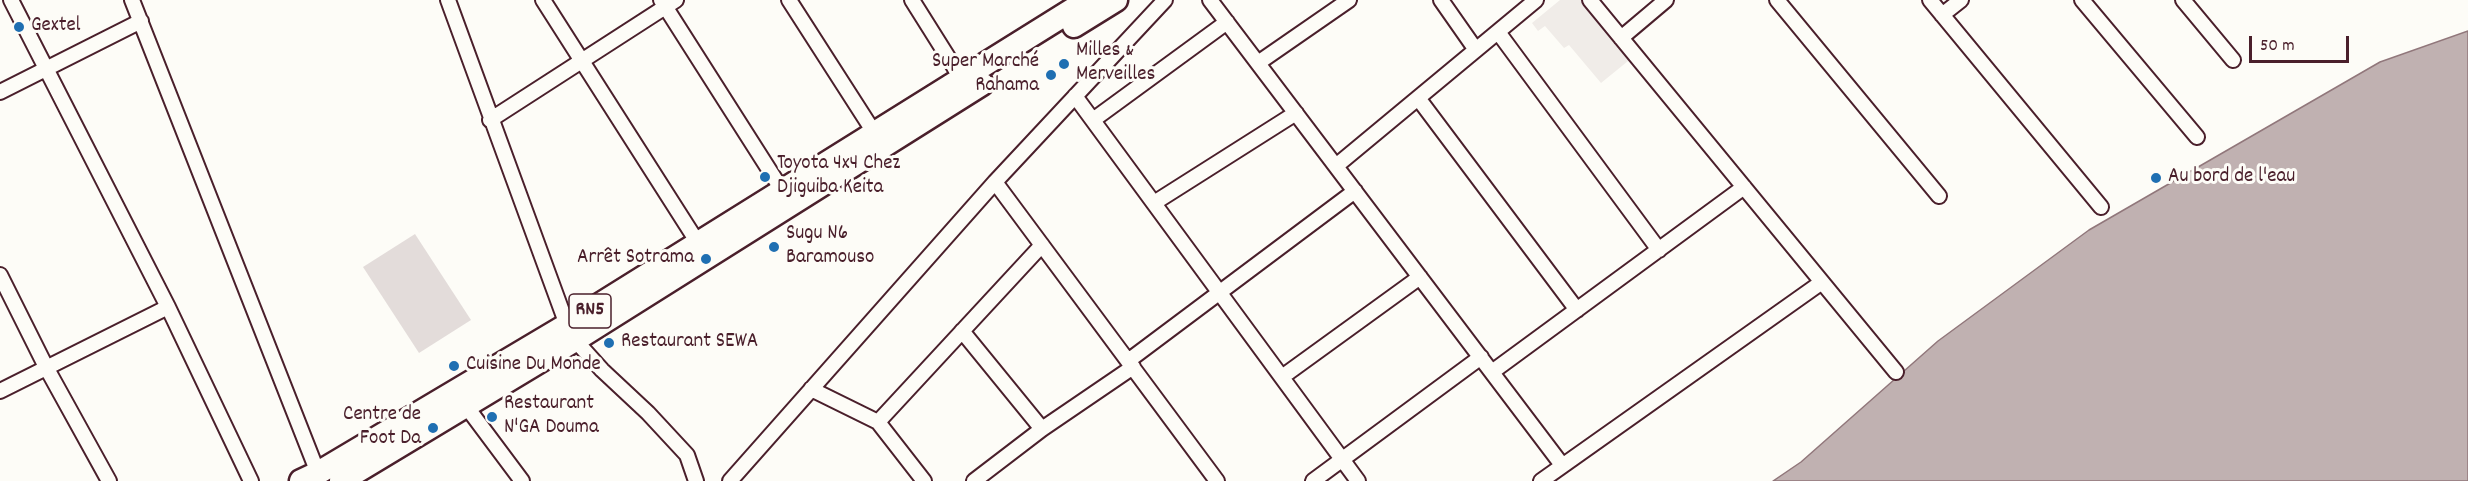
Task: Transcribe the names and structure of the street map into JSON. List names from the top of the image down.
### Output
{
  "streets": {
    "highway": ["RN5"]
  },
  "places": [
    "Gextel",
    "Milles & Merveilles",
    "Super Marché Rahama",
    "Toyota 4x4 Chez Djiguiba Keita",
    "Au bord de l'eau",
    "Sugu N6 Baramouso",
    "Arrêt Sotrama",
    "Restaurant SEWA",
    "Cuisine Du Monde",
    "Restaurant N'GA Douma",
    "Centre de Foot Da"
  ],
  "scale_bar": "50 m"
}
